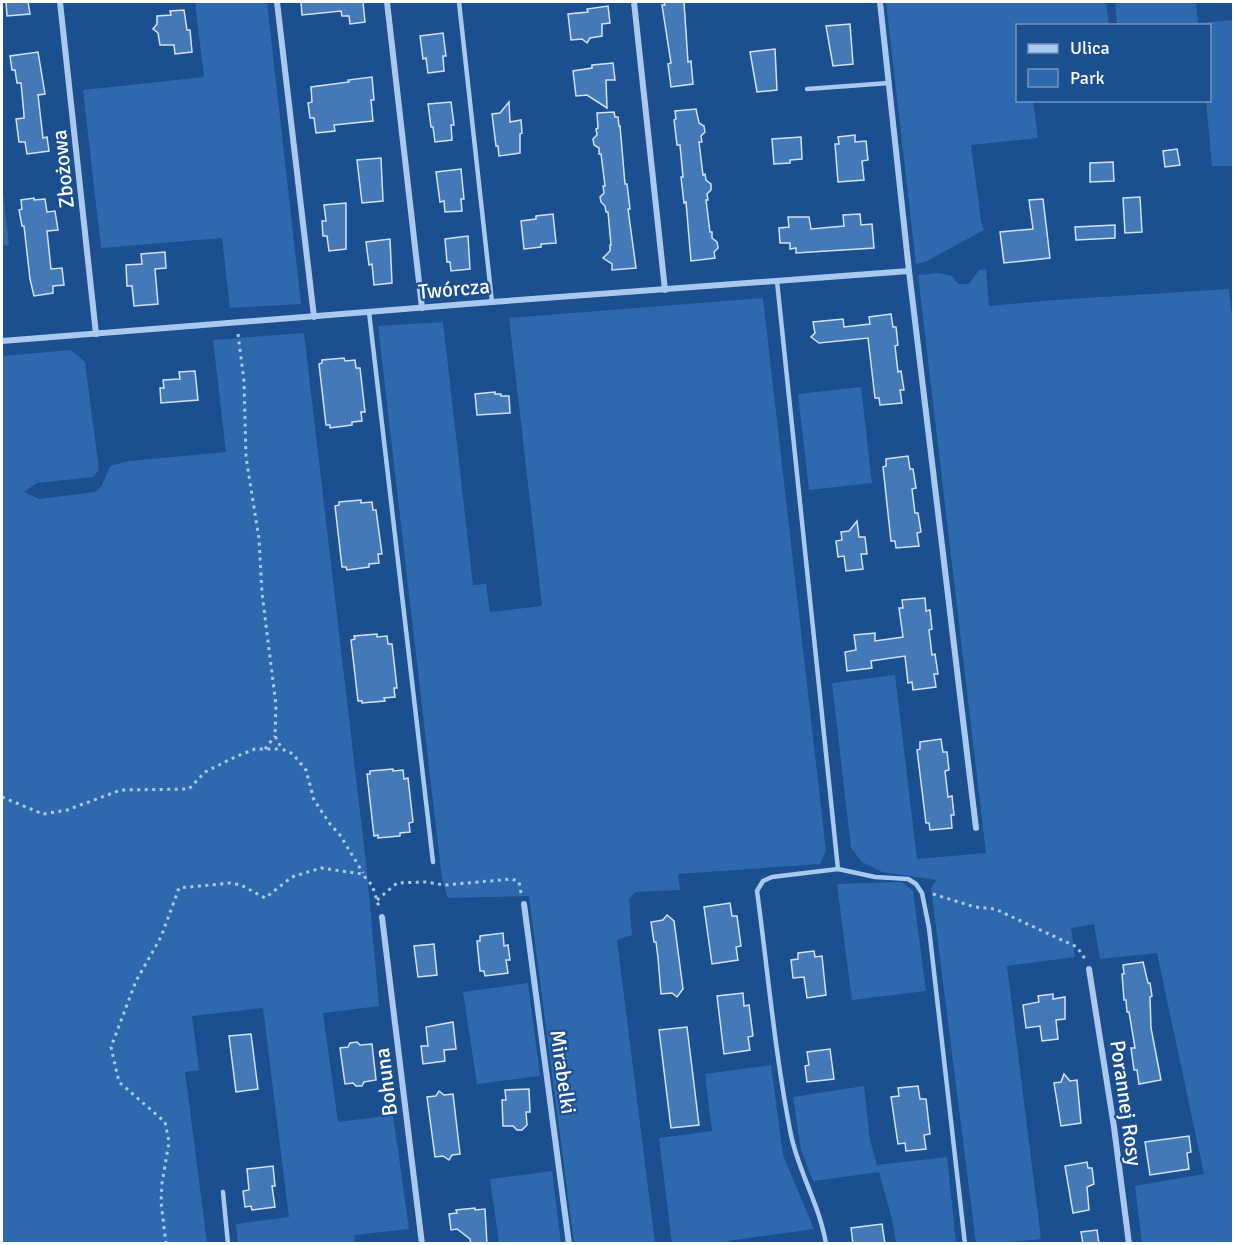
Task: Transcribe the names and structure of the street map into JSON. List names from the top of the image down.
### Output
{
  "streets": {
    "street": [
      "Zbożowa",
      "Twórcza",
      "Mirabelki",
      "Bohuna",
      "Porannej Rosy"
    ]
  },
  "crossings": [
    ["Zbożowa", "Twórcza"]
  ],
  "legend": ["Ulica", "Park"]
}
